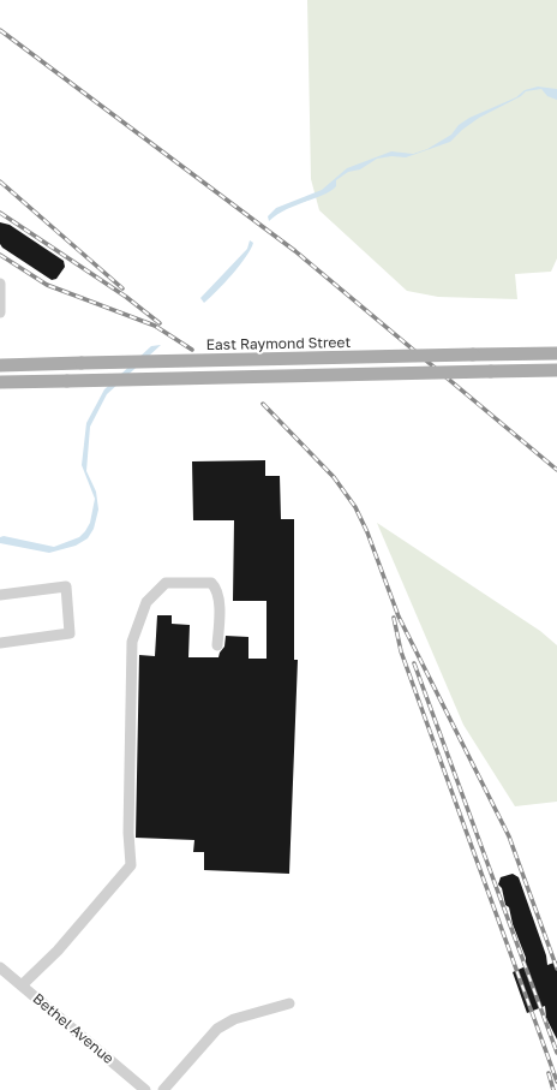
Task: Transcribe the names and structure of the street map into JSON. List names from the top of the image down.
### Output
{
  "streets": {
    "main road": ["East Raymond Street"],
    "street": ["Bethel Avenue"]
  }
}
